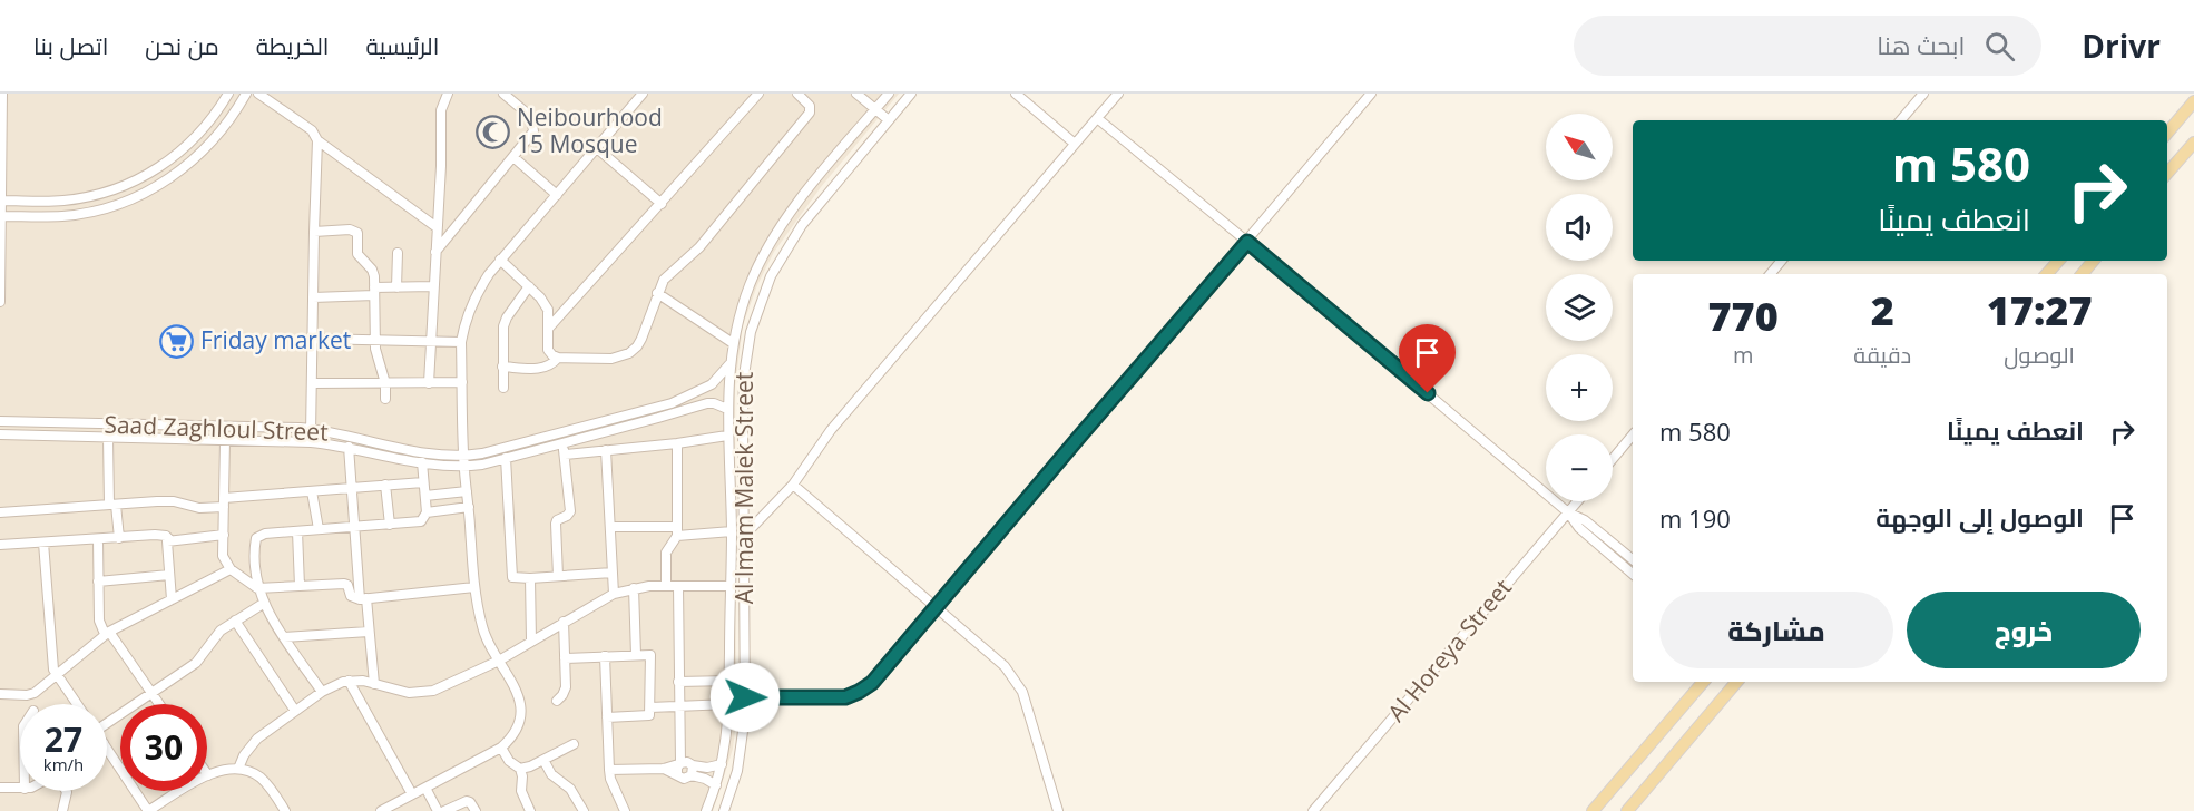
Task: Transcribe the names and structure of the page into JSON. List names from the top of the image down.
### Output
{
  "streets": {
    "street": ["Saad Zaghloul Street", "Al Imam Malek Street", "Al Horeya Street"]
  },
  "crossings": [
    ["Saad Zaghloul Street", "Al Imam Malek Street"]
  ],
  "places": {
    "mosque": ["Neibourhood 15 Mosque"],
    "supermarket": ["Friday market"]
  },
  "north": "top left",
  "page": {
    "header": "Drivr",
    "search": "ابحث هنا",
    "nav": [
      "الرئيسية",
      "الخريطة",
      "من نحن",
      "اتصل بنا"
    ],
    "map_buttons": ["+", "−"],
    "turn": ["580 m", "انعطف يمينًا"],
    "eta": [
      "17:27",
      "الوصول",
      "2",
      "دقيقة",
      "770",
      "m"
    ],
    "list": [
      {
        "name": "انعطف يمينًا",
        "value": "580 m"
      },
      {
        "name": "الوصول إلى الوجهة",
        "value": "190 m"
      }
    ],
    "buttons": ["خروج", "مشاركة"],
    "speed": "27 km/h",
    "limit": "30"
  }
}
